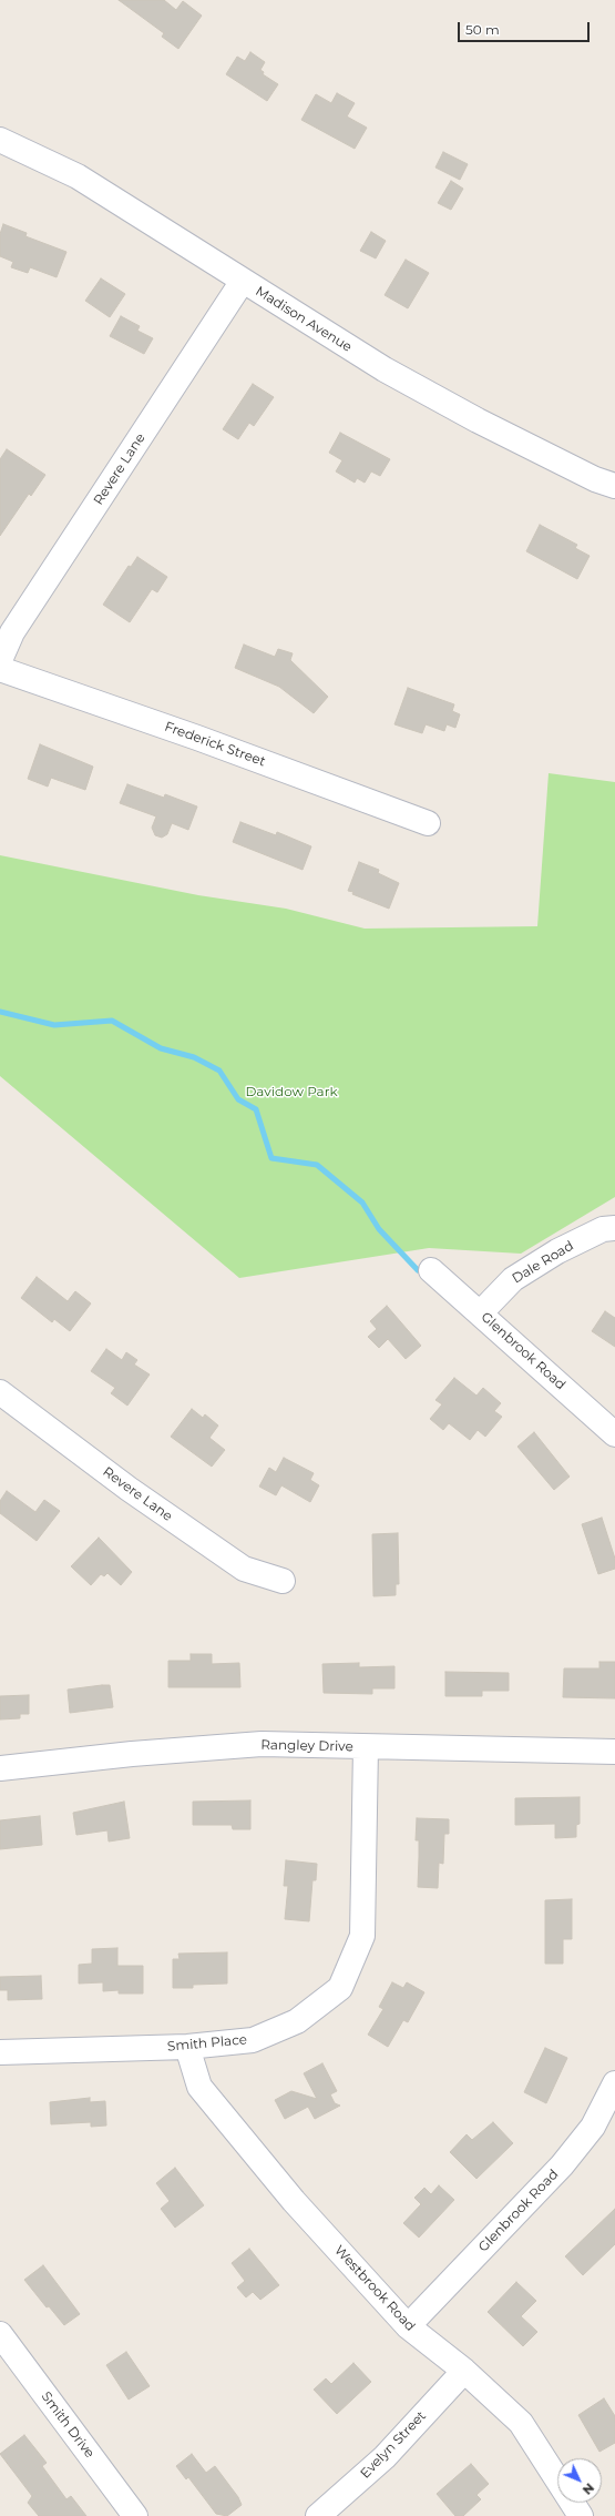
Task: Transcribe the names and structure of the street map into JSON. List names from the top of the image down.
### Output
{
  "streets": {
    "street": [
      "Madison Avenue",
      "Revere Lane",
      "Frederick Street",
      "Dale Road",
      "Glenbrook Road",
      "Rangley Drive",
      "Smith Place",
      "Westbrook Road",
      "Smith Drive",
      "Evelyn Street"
    ]
  },
  "crossings": [
    ["Madison Avenue", "Revere Lane"],
    ["Dale Road", "Glenbrook Road"],
    ["Glenbrook Road", "Westbrook Road"],
    ["Rangley Drive", "Smith Place"],
    ["Smith Place", "Westbrook Road"],
    ["Westbrook Road", "Evelyn Street"]
  ],
  "parks": ["Davidow Park"],
  "scale_bar": "50 m",
  "north": "bottom right"
}
